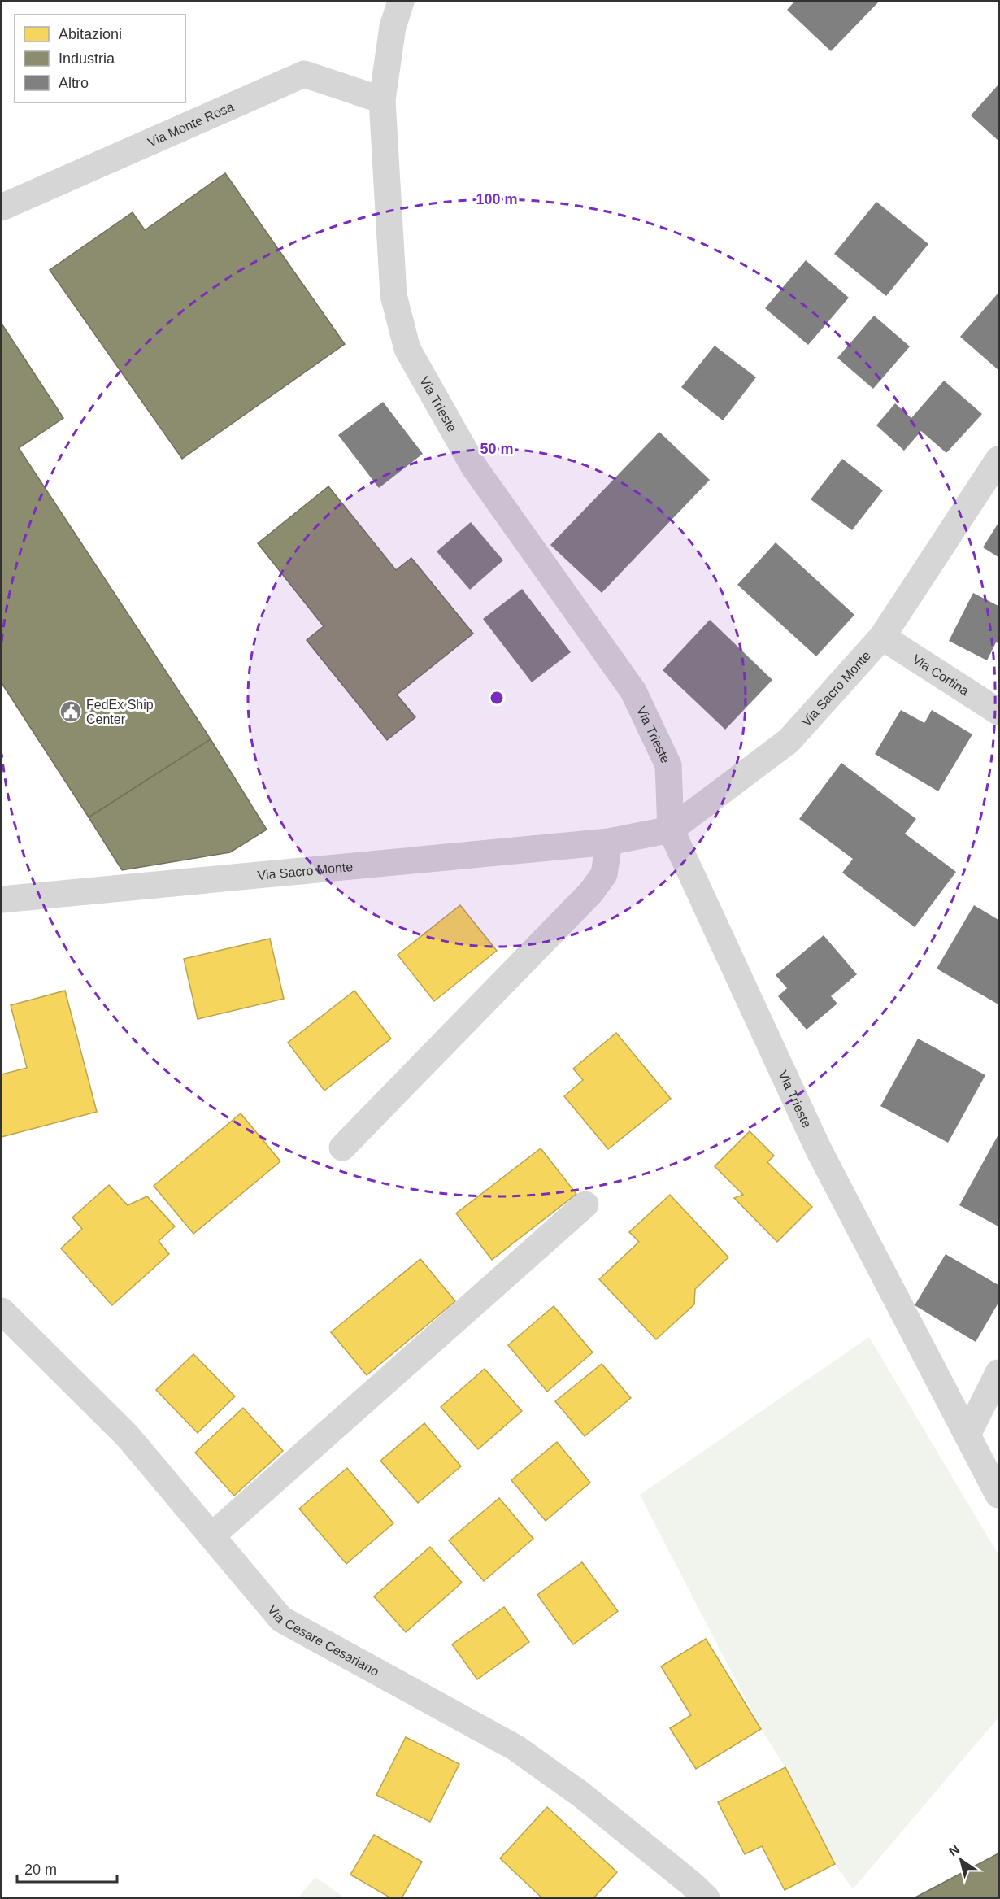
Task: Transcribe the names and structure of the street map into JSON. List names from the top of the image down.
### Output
{
  "streets": {
    "street": [
      "Via Monte Rosa",
      "Via Trieste",
      "Via Cortina",
      "Via Sacro Monte",
      "Via Cesare Cesariano"
    ]
  },
  "crossings": [
    ["Via Monte Rosa", "Via Trieste"],
    ["Via Trieste", "Via Sacro Monte"],
    ["Via Cortina", "Via Sacro Monte"]
  ],
  "places": {
    "public building": ["FedEx Ship Center"]
  },
  "legend": ["Abitazioni", "Industria", "Altro"],
  "scale_bar": "20 m",
  "north": "top left",
  "rings": ["100 m", "50 m"]
}
